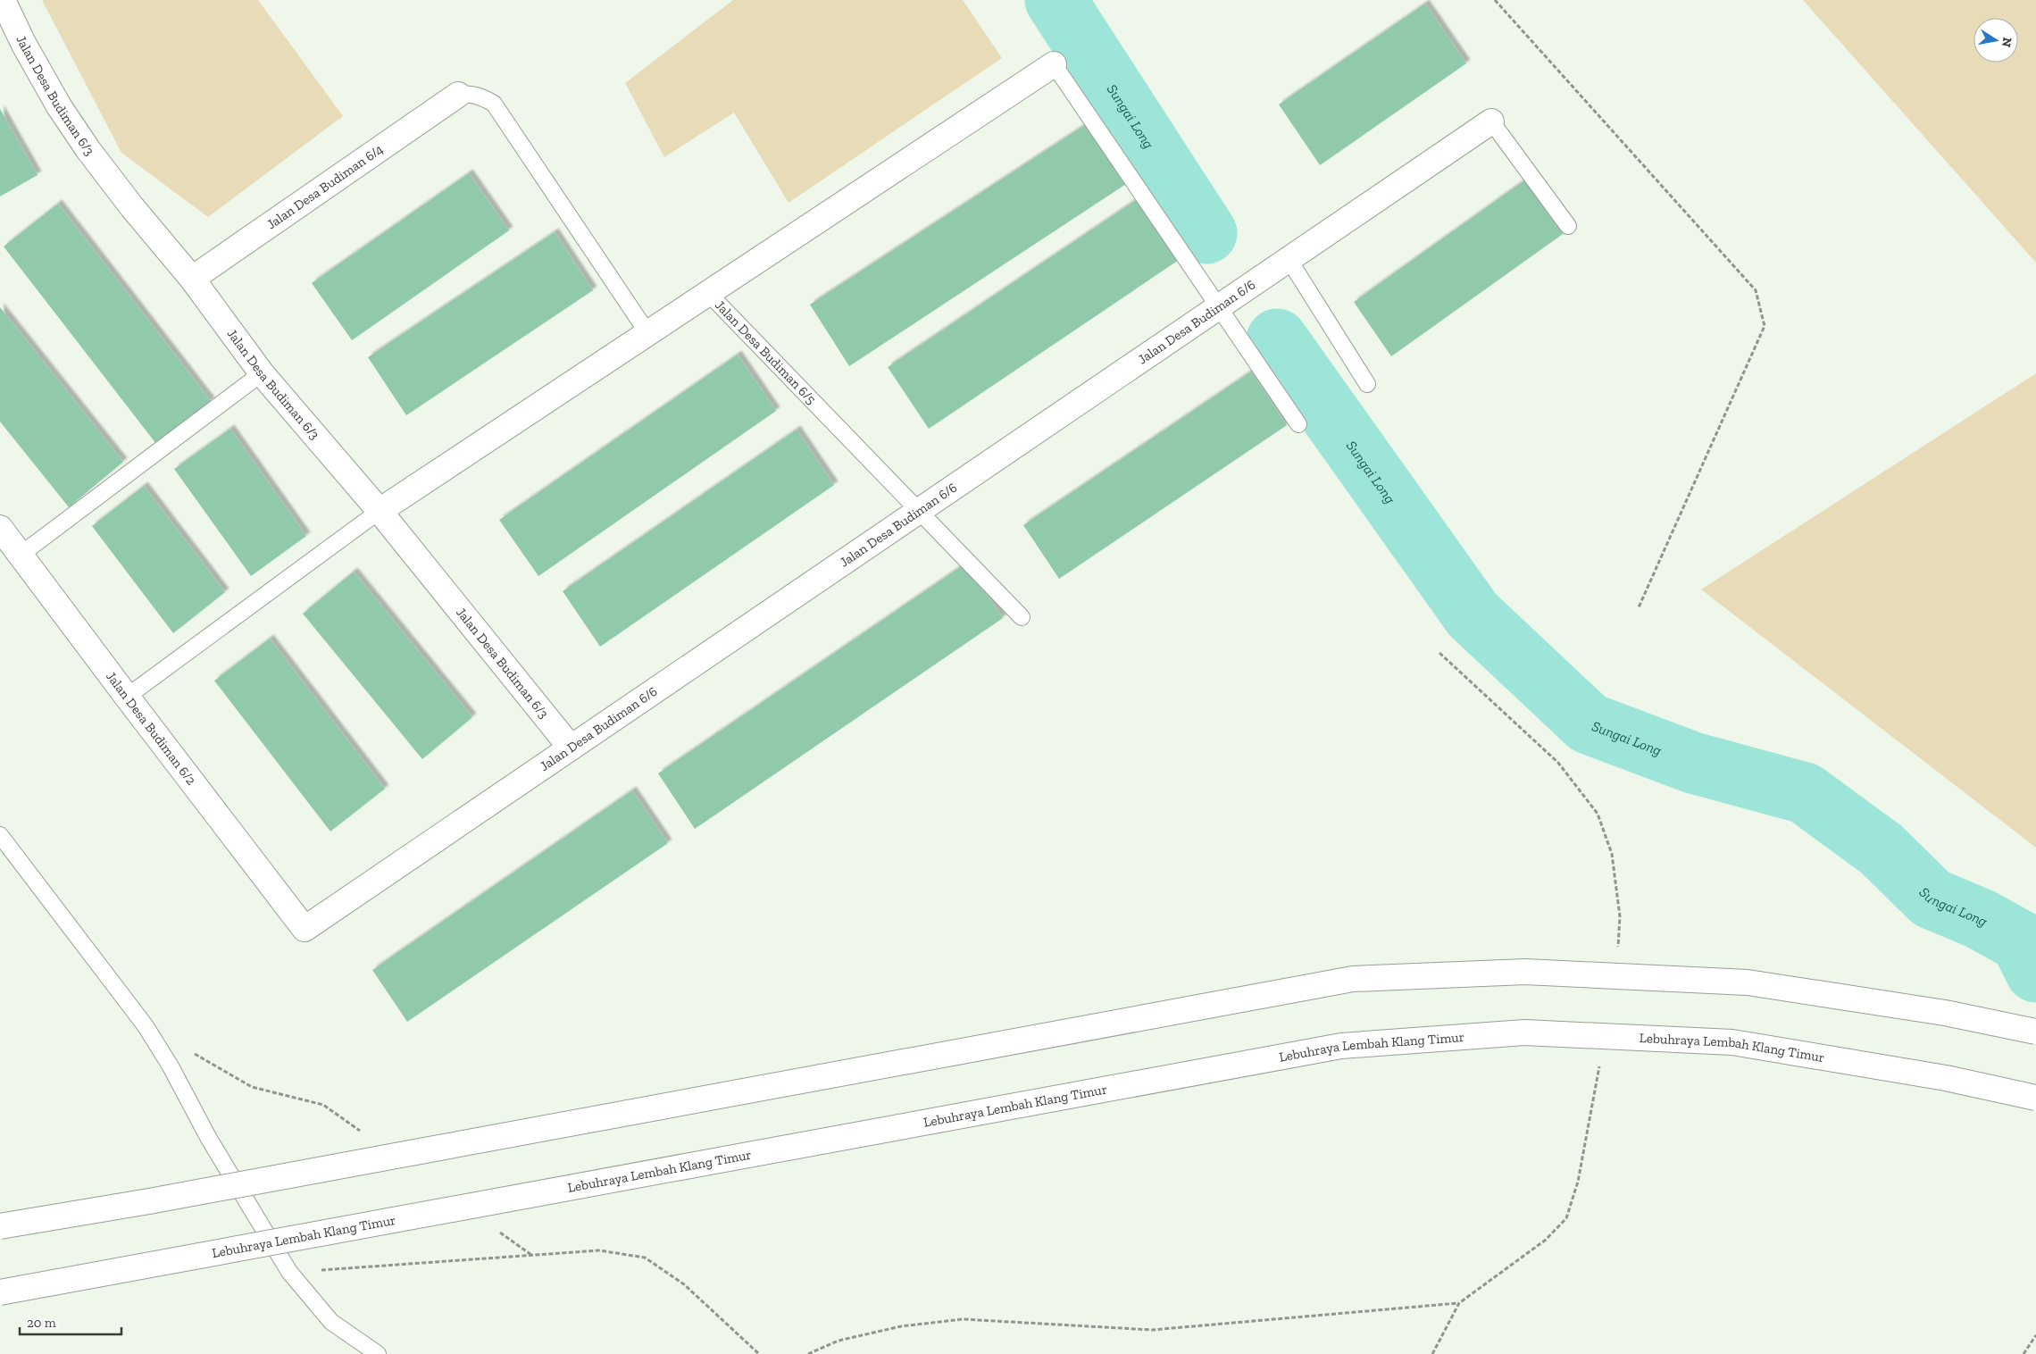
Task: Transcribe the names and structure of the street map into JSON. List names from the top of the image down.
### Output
{
  "streets": {
    "main road": [
      "Jalan Desa Budiman 6/3",
      "Jalan Desa Budiman 6/4",
      "Jalan Desa Budiman 6/6",
      "Jalan Desa Budiman 6/5",
      "Jalan Desa Budiman 6/2",
      "Lebuhraya Lembah Klang Timur"
    ]
  },
  "crossings": [
    ["Jalan Desa Budiman 6/3", "Jalan Desa Budiman 6/4"],
    ["Jalan Desa Budiman 6/3", "Jalan Desa Budiman 6/6"],
    ["Jalan Desa Budiman 6/3", "Jalan Desa Budiman 6/5"],
    ["Jalan Desa Budiman 6/6", "Jalan Desa Budiman 6/5"],
    ["Jalan Desa Budiman 6/6", "Jalan Desa Budiman 6/2"]
  ],
  "water": ["Sungai Long"],
  "scale_bar": "20 m",
  "north": "right"
}
